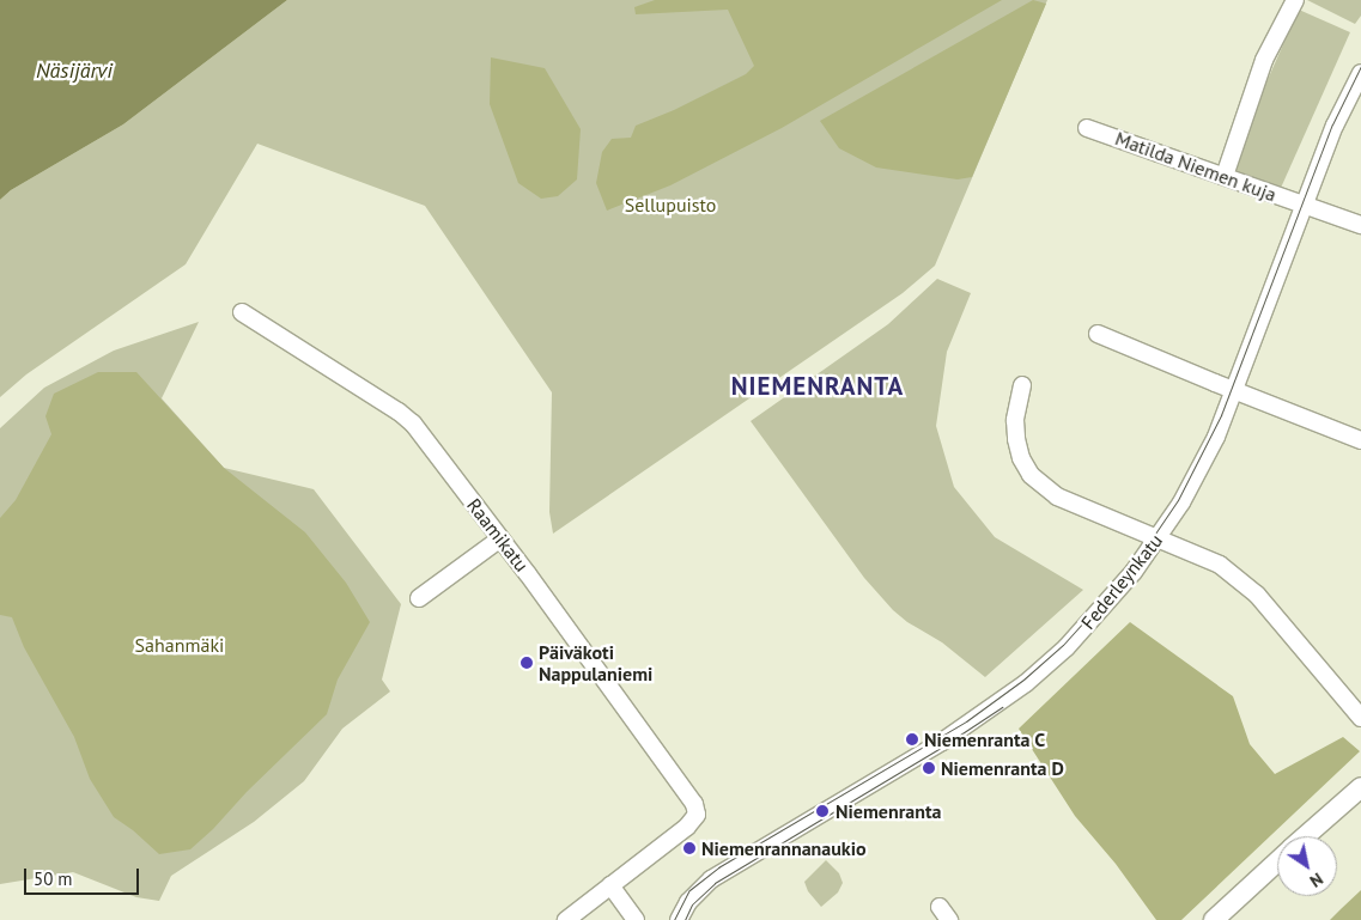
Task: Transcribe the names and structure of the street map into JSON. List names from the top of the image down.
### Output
{
  "streets": {
    "street": ["Matilda Niemen kuja", "Raamikatu", "Federleynkatu"]
  },
  "crossings": [
    ["Matilda Niemen kuja", "Federleynkatu"]
  ],
  "districts": ["NIEMENRANTA"],
  "water": ["Näsijärvi"],
  "parks": ["Sellupuisto", "Sahanmäki"],
  "places": [
    "Päiväkoti Nappulaniemi",
    "Niemenranta C",
    "Niemenranta D",
    "Niemenranta",
    "Niemenrannanaukio"
  ],
  "scale_bar": "50 m",
  "north": "bottom right"
}
